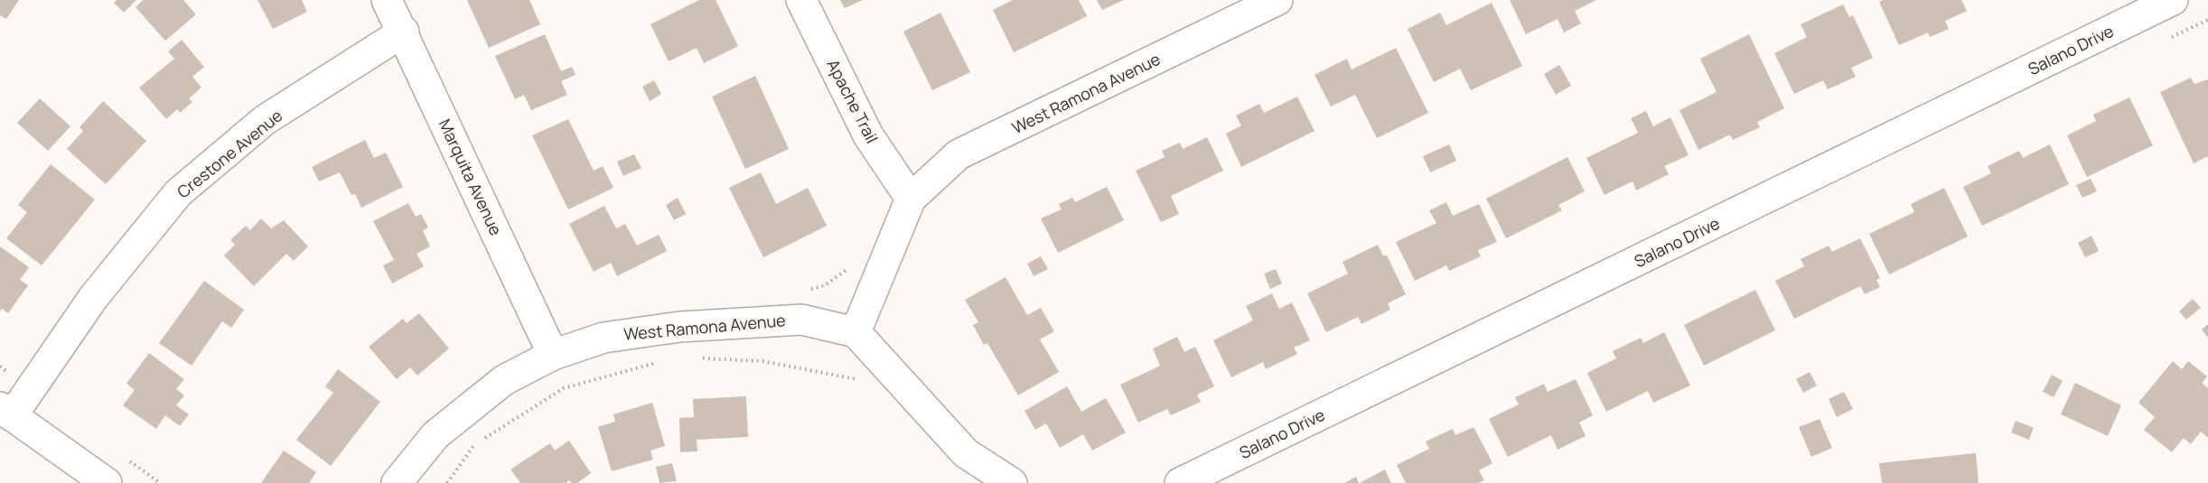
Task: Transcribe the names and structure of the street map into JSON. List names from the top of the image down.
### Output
{
  "streets": {
    "street": [
      "Salano Drive",
      "West Ramona Avenue",
      "Apache Trail",
      "Crestone Avenue",
      "Marquita Avenue"
    ]
  },
  "crossings": [
    ["West Ramona Avenue", "Apache Trail"],
    ["West Ramona Avenue", "Marquita Avenue"],
    ["Crestone Avenue", "Marquita Avenue"]
  ]
}
